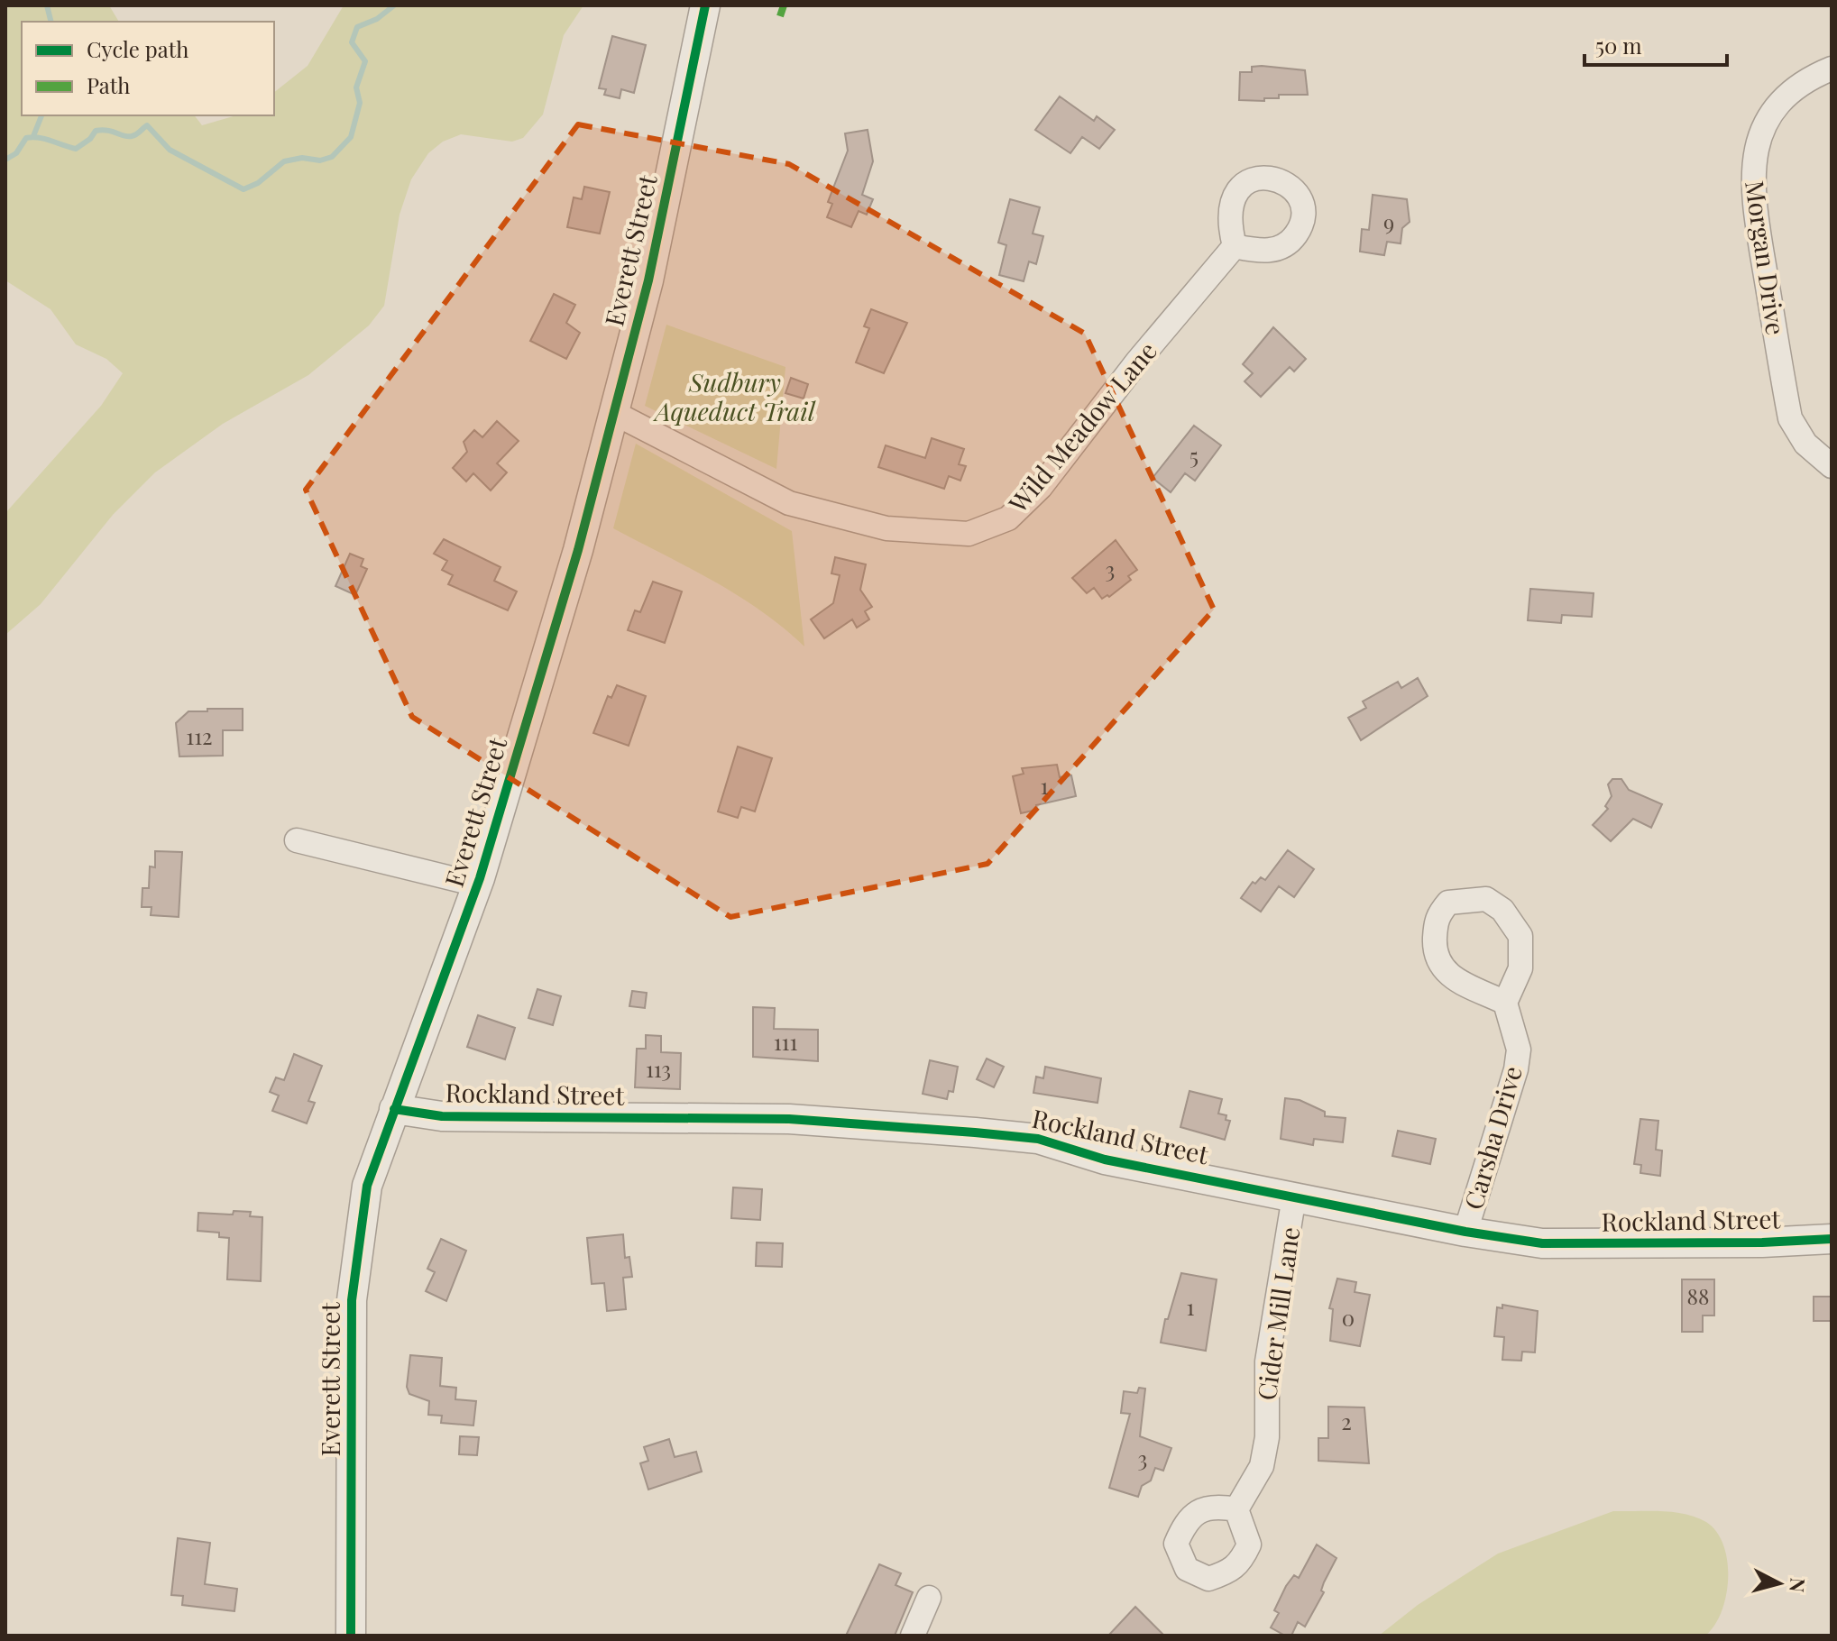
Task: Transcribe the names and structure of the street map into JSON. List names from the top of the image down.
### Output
{
  "streets": {
    "street": [
      "Everett Street",
      "Morgan Drive",
      "Wild Meadow Lane",
      "Rockland Street",
      "Carsha Drive",
      "Cider Mill Lane"
    ]
  },
  "crossings": [
    ["Everett Street", "Wild Meadow Lane"],
    ["Everett Street", "Rockland Street"],
    ["Rockland Street", "Carsha Drive"],
    ["Rockland Street", "Cider Mill Lane"]
  ],
  "parks": ["Sudbury Aqueduct Trail"],
  "house_numbers": [
    "9",
    "5",
    "3",
    "112",
    "1",
    "111",
    "113",
    "88",
    "1",
    "0",
    "2",
    "3"
  ],
  "legend": ["Cycle path", "Path"],
  "scale_bar": "50 m",
  "north": "right"
}
